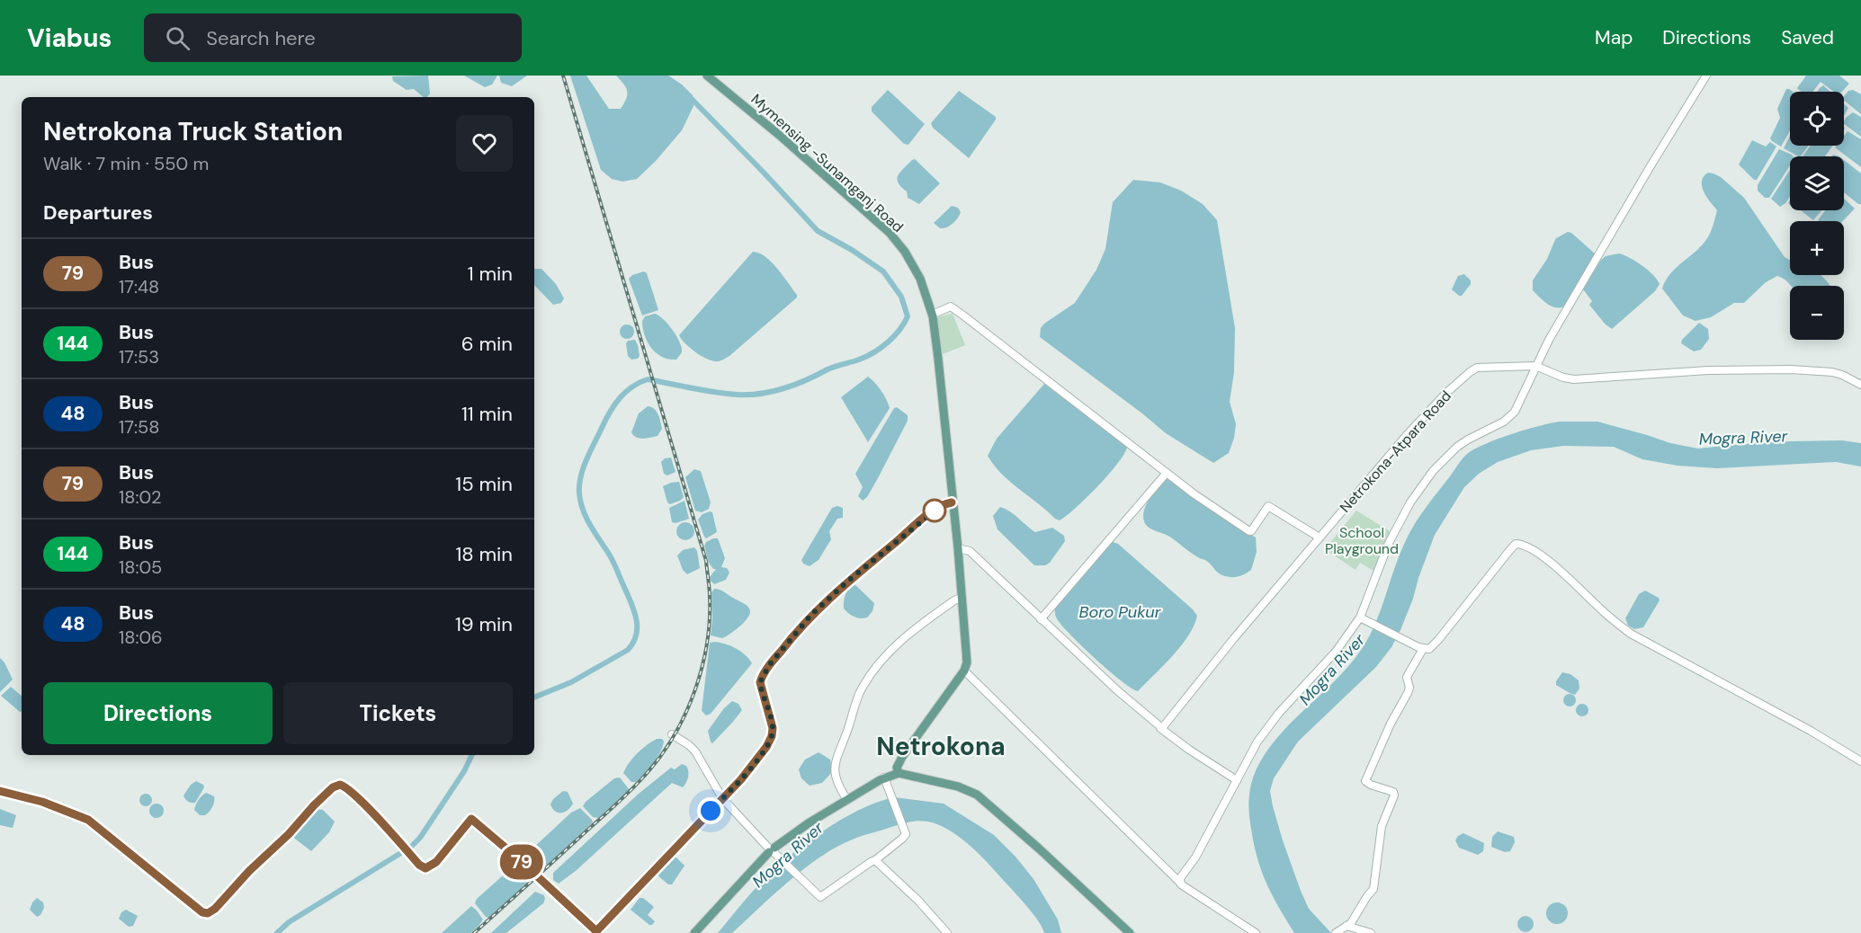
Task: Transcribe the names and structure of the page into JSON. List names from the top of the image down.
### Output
{
  "streets": {
    "main road": ["Mymensing -Sunamganj Road"],
    "street": ["Netrokona-Atpara Road"]
  },
  "districts": ["Netrokona"],
  "water": ["Mogra River", "Boro Pukur"],
  "parks": ["School Playground"],
  "lines": ["bus line 79"],
  "page": {
    "header": "Viabus",
    "search": "Search here",
    "nav": ["Map", "Directions", "Saved"],
    "on_map": "79",
    "map_buttons": ["+", "−"],
    "heading": [
      ["Netrokona Truck Station", "Walk · 7 min · 550 m"],
      "Departures"
    ],
    "list": [
      {
        "mark": "79",
        "name": "Bus",
        "note": "17:48",
        "value": "1 min"
      },
      {
        "mark": "144",
        "name": "Bus",
        "note": "17:53",
        "value": "6 min"
      },
      {
        "mark": "48",
        "name": "Bus",
        "note": "17:58",
        "value": "11 min"
      },
      {
        "mark": "79",
        "name": "Bus",
        "note": "18:02",
        "value": "15 min"
      },
      {
        "mark": "144",
        "name": "Bus",
        "note": "18:05",
        "value": "18 min"
      },
      {
        "mark": "48",
        "name": "Bus",
        "note": "18:06",
        "value": "19 min"
      }
    ],
    "buttons": ["Directions", "Tickets"]
  }
}
